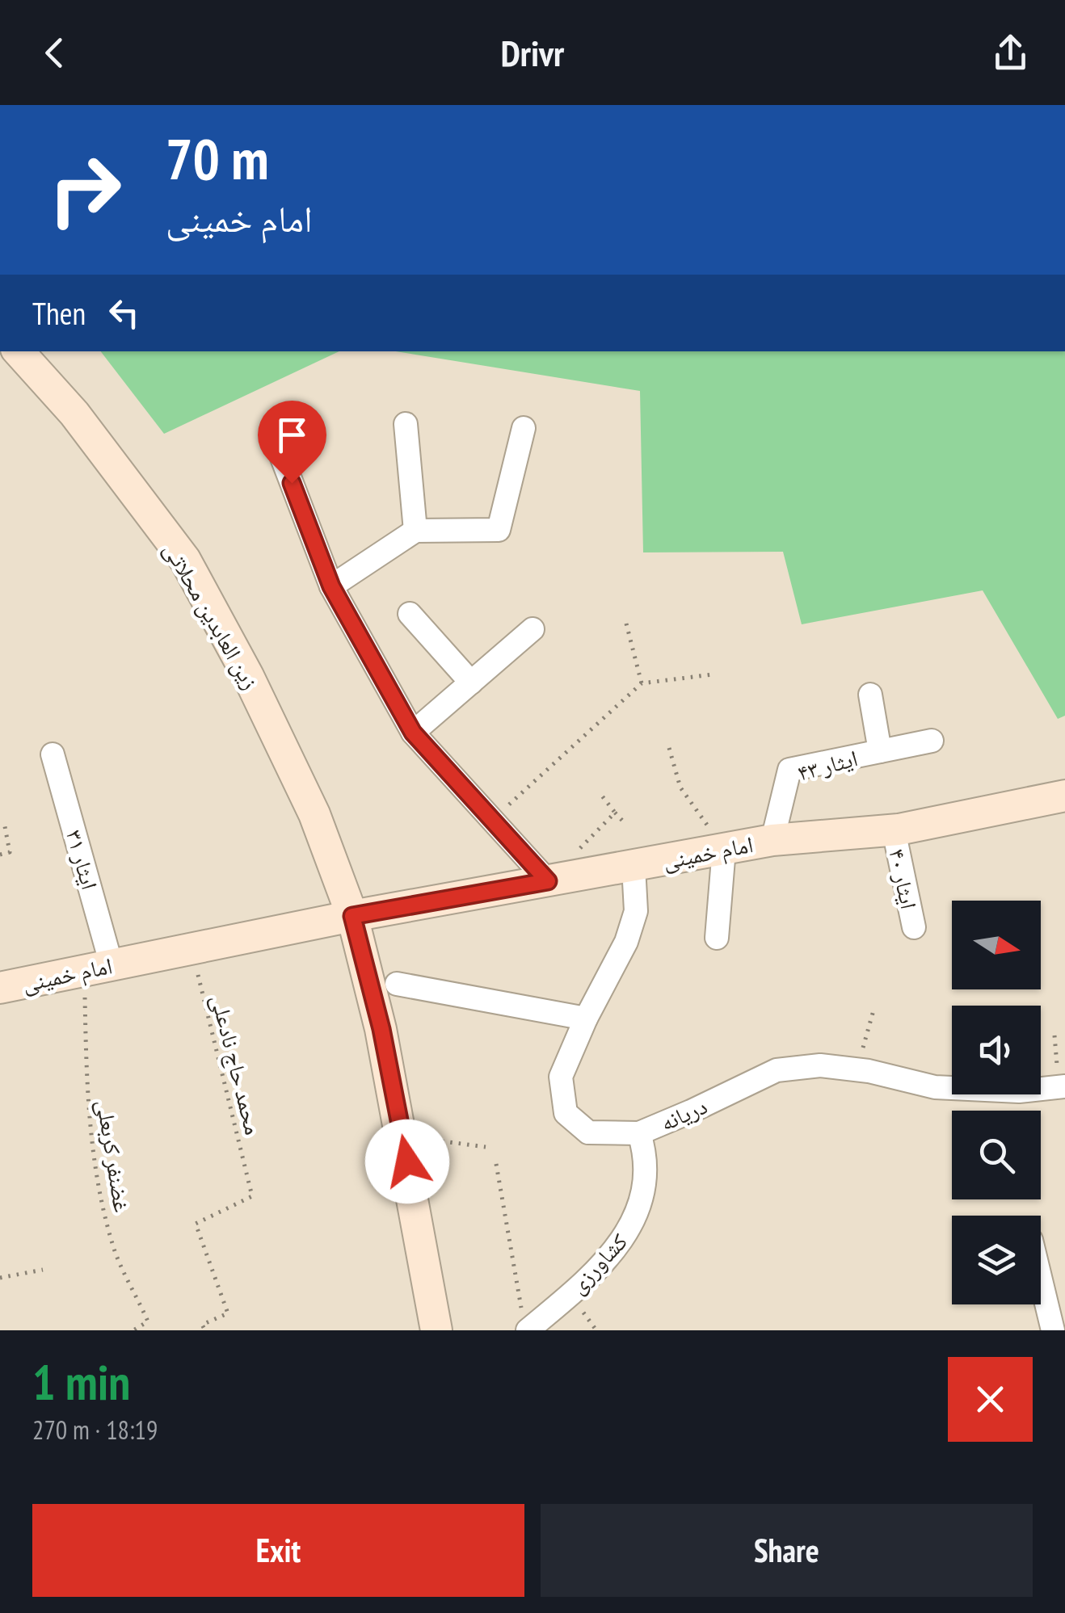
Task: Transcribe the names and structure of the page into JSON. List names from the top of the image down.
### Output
{
  "streets": {
    "main road": ["زین العابدین محلاتی", "امام خمینی"],
    "street": [
      "ایثار ۴۳",
      "ایثار ۳۱",
      "ایثار ۴۰",
      "دریانه",
      "کشاورزی"
    ],
    "path": ["محمد حاج نادعلی", "غضنفر کربعلی"]
  },
  "crossings": [
    ["زین العابدین محلاتی", "امام خمینی"],
    ["ایثار ۴۳", "امام خمینی"],
    ["امام خمینی", "ایثار ۳۱"],
    ["امام خمینی", "ایثار ۴۰"],
    ["امام خمینی", "محمد حاج نادعلی"],
    ["امام خمینی", "دریانه"],
    ["امام خمینی", "غضنفر کربعلی"],
    ["ایثار ۳۱", "غضنفر کربعلی"],
    ["دریانه", "کشاورزی"]
  ],
  "north": "right",
  "page": {
    "header": "Drivr",
    "turn": ["70 m", "امام خمینی"],
    "then": "Then",
    "heading": ["1 min", "270 m · 18:19"],
    "buttons": ["Exit", "Share"]
  }
}
